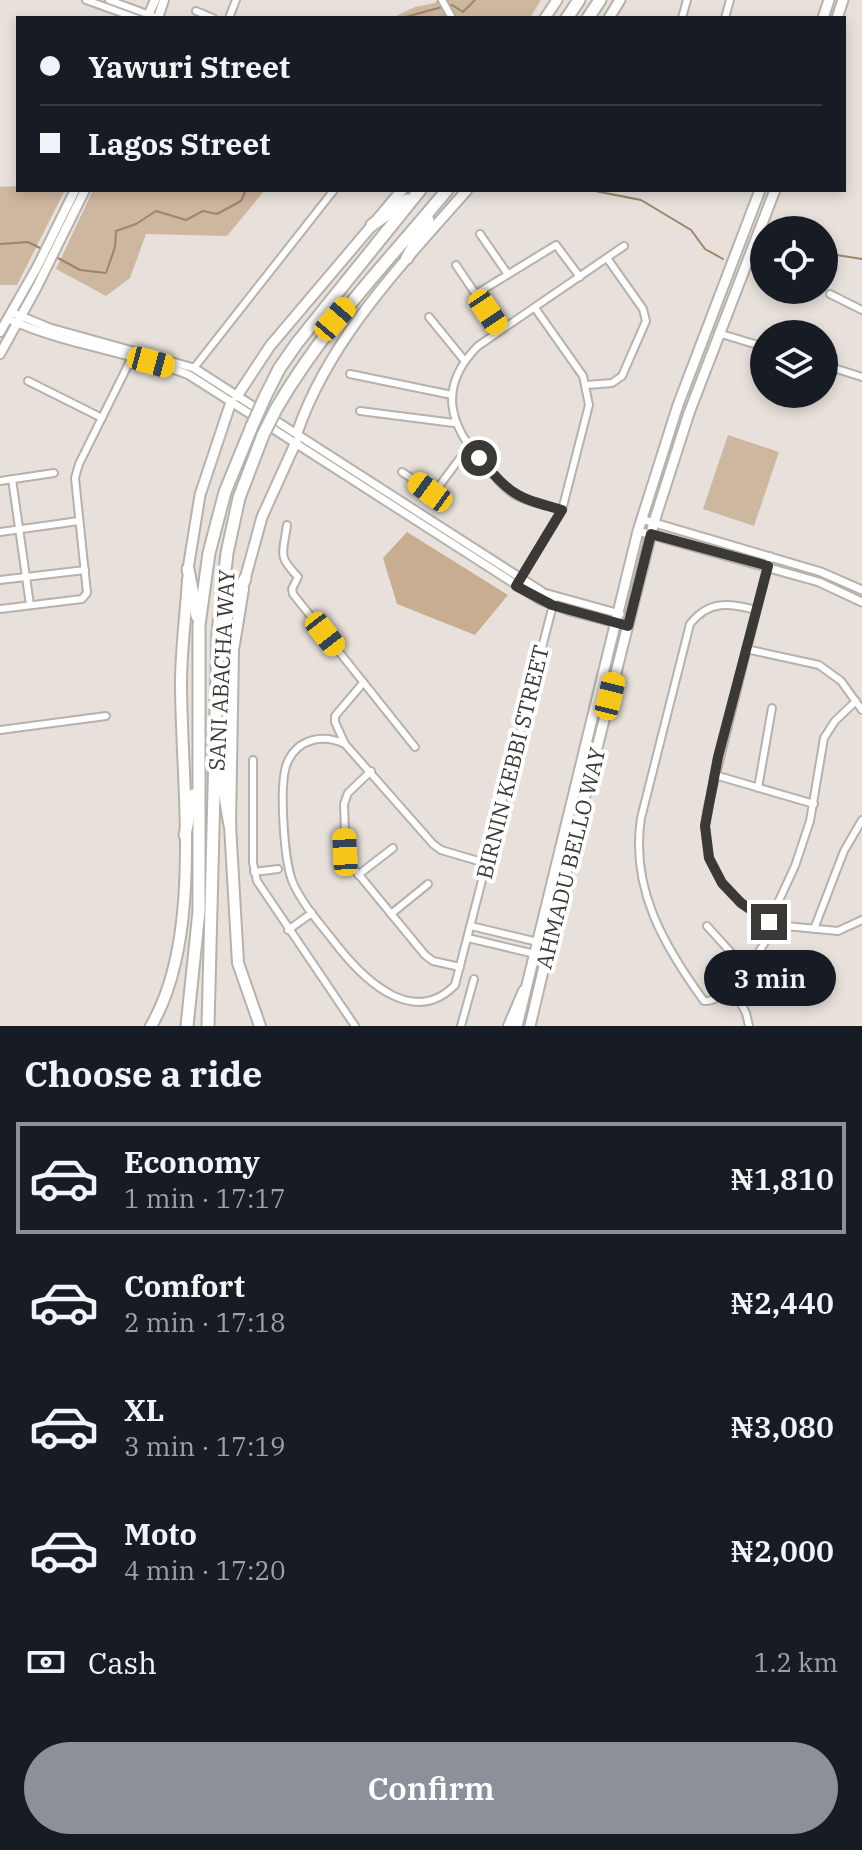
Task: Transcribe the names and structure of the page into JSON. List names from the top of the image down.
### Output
{
  "streets": {
    "highway": ["SANI ABACHA WAY"],
    "main road": ["AHMADU BELLO WAY"],
    "street": ["BIRNIN KEBBI STREET"]
  },
  "page": {
    "banner": ["Yawuri Street", "Lagos Street"],
    "bubble": "3 min",
    "heading": "Choose a ride",
    "list": [
      {
        "name": "Economy",
        "note": "1 min · 17:17",
        "value": "₦1,810"
      },
      {
        "name": "Comfort",
        "note": "2 min · 17:18",
        "value": "₦2,440"
      },
      {
        "name": "XL",
        "note": "3 min · 17:19",
        "value": "₦3,080"
      },
      {
        "name": "Moto",
        "note": "4 min · 17:20",
        "value": "₦2,000"
      }
    ],
    "pay": ["Cash", "1.2 km"],
    "buttons": "Confirm"
  }
}
